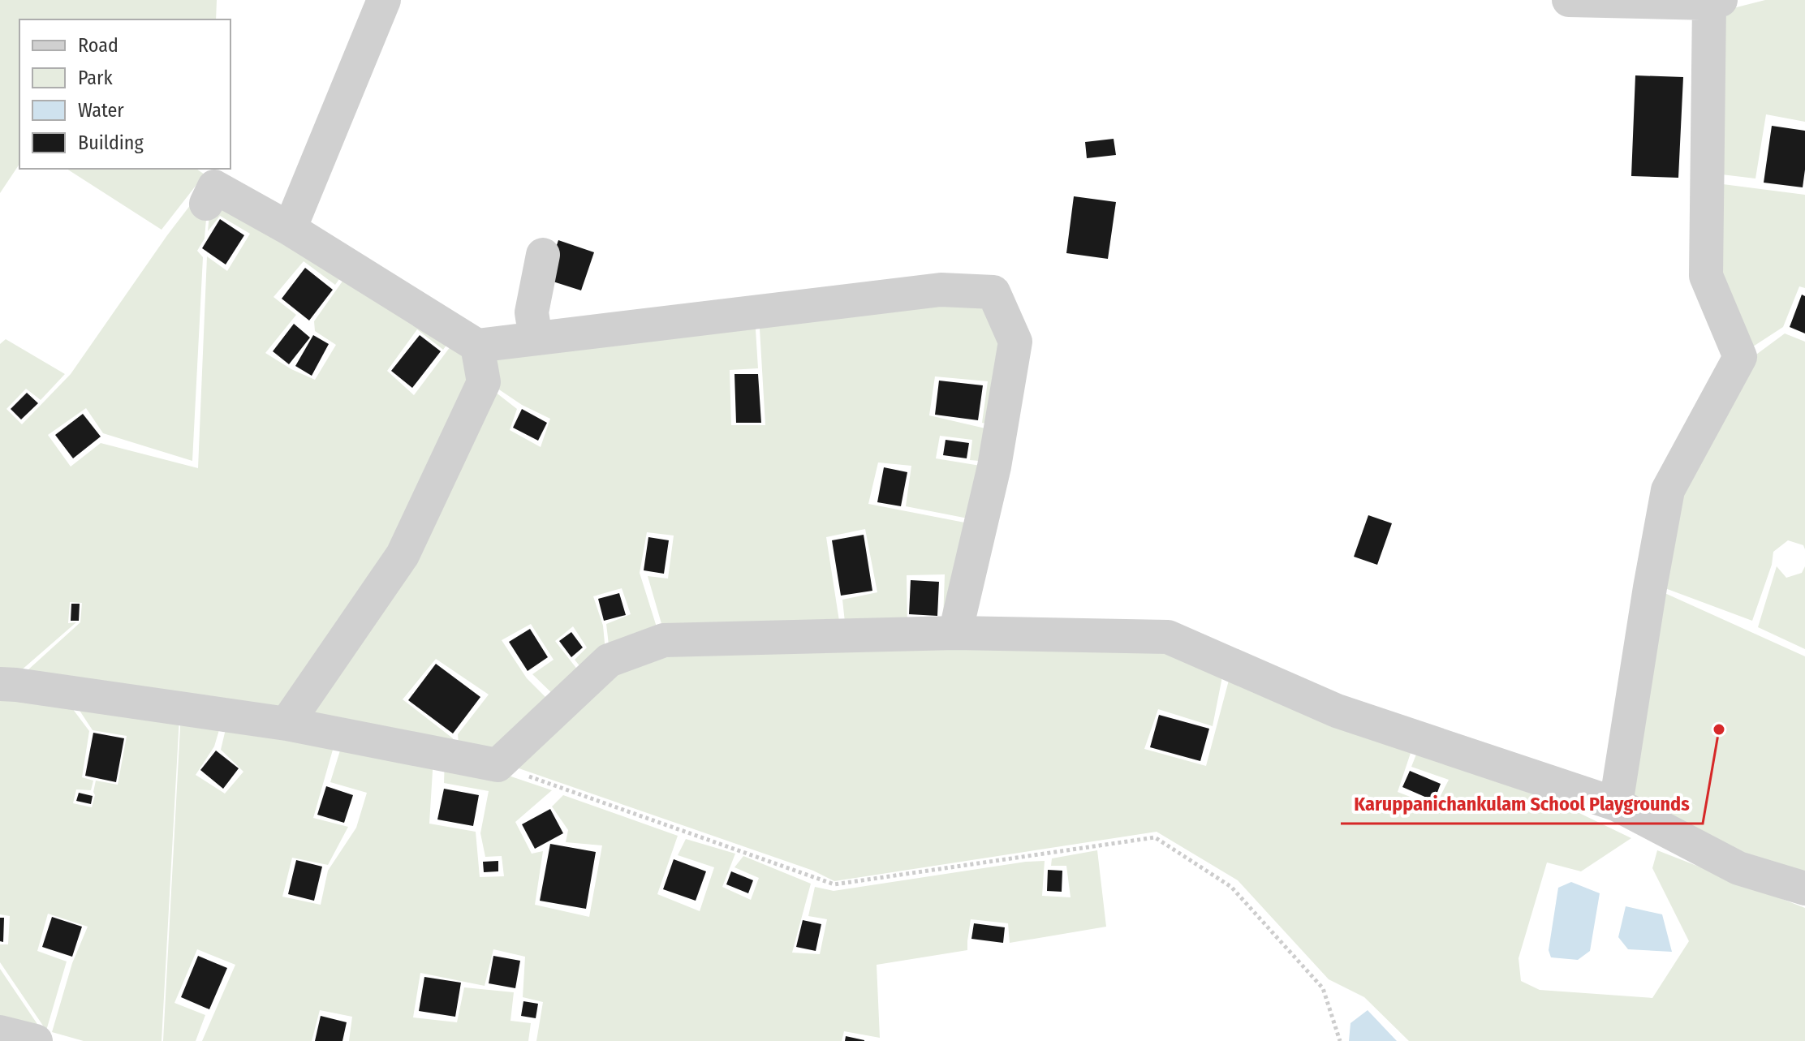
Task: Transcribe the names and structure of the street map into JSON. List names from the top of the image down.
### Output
{
  "places": ["Karuppanichankulam School Playgrounds"],
  "legend": [
    "Road",
    "Park",
    "Water",
    "Building"
  ]
}
